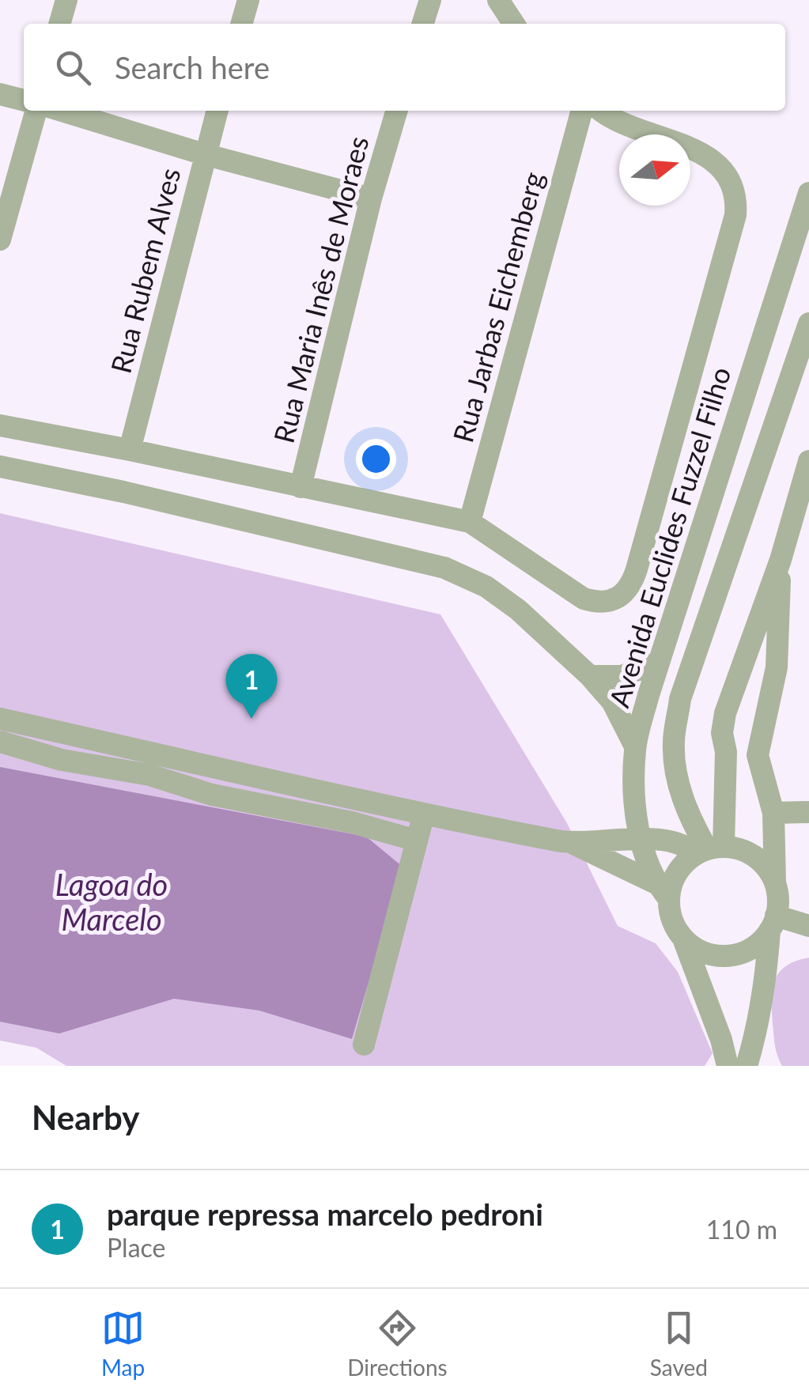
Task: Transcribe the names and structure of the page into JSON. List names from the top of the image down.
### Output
{
  "streets": {
    "street": [
      "Rua Rubem Alves",
      "Rua Maria Inês de Moraes",
      "Rua Jarbas Eichemberg",
      "Avenida Euclides Fuzzel Filho"
    ]
  },
  "water": ["Lagoa do Marcelo"],
  "north": "right",
  "page": {
    "search": "Search here",
    "pins": "1",
    "heading": "Nearby",
    "list": [
      {
        "mark": "1",
        "name": "parque repressa marcelo pedroni",
        "note": "Place",
        "value": "110 m"
      }
    ],
    "nav": ["Map", "Directions", "Saved"]
  }
}
